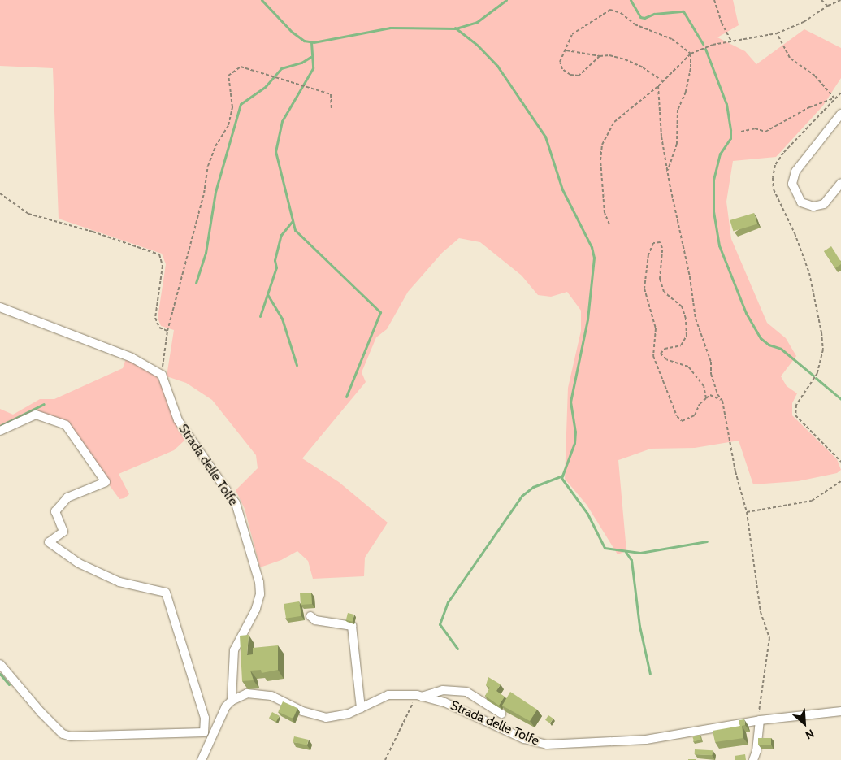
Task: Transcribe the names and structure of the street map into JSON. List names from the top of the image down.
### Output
{
  "streets": {
    "street": ["Strada delle Tolfe"]
  },
  "north": "bottom right"
}
